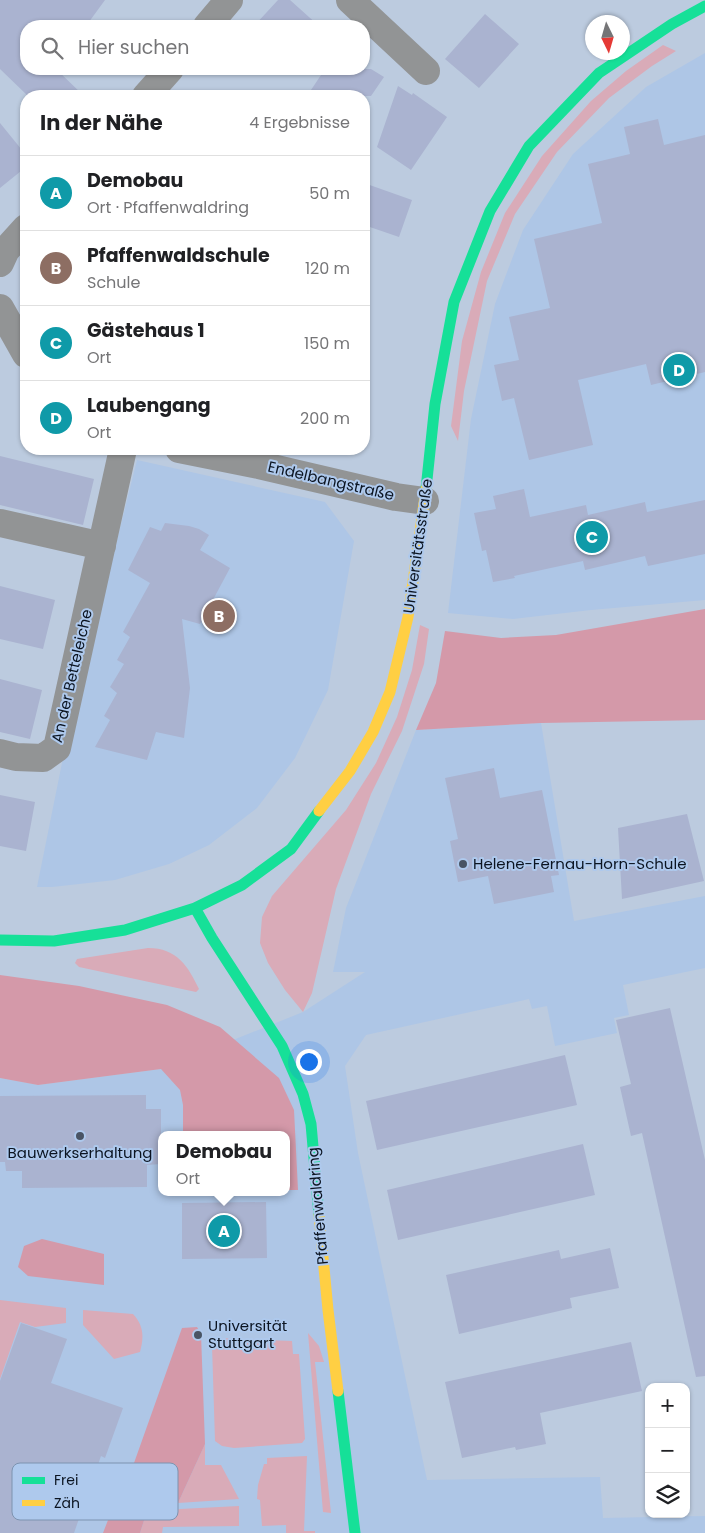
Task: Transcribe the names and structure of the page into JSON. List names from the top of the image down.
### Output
{
  "streets": {
    "street": [
      "Endelbangstraße",
      "Universitätsstraße",
      "An der Betteleiche",
      "Pfaffenwaldring"
    ]
  },
  "crossings": [
    ["Endelbangstraße", "Universitätsstraße"],
    ["Universitätsstraße", "Pfaffenwaldring"]
  ],
  "places": ["Helene-Fernau-Horn-Schule", "Bauwerkserhaltung", "Universität Stuttgart"],
  "legend": ["Frei", "Zäh"],
  "north": "bottom",
  "page": {
    "search": "Hier suchen",
    "heading": ["In der Nähe", "4 Ergebnisse"],
    "list": [
      {
        "mark": "A",
        "name": "Demobau",
        "note": "Ort · Pfaffenwaldring",
        "value": "50 m"
      },
      {
        "mark": "B",
        "name": "Pfaffenwaldschule",
        "note": "Schule",
        "value": "120 m"
      },
      {
        "mark": "C",
        "name": "Gästehaus 1",
        "note": "Ort",
        "value": "150 m"
      },
      {
        "mark": "D",
        "name": "Laubengang",
        "note": "Ort",
        "value": "200 m"
      }
    ],
    "pins": [
      "D",
      "C",
      "B",
      "A"
    ],
    "popup": ["Demobau", "Ort"],
    "map_buttons": ["+", "−"]
  }
}
